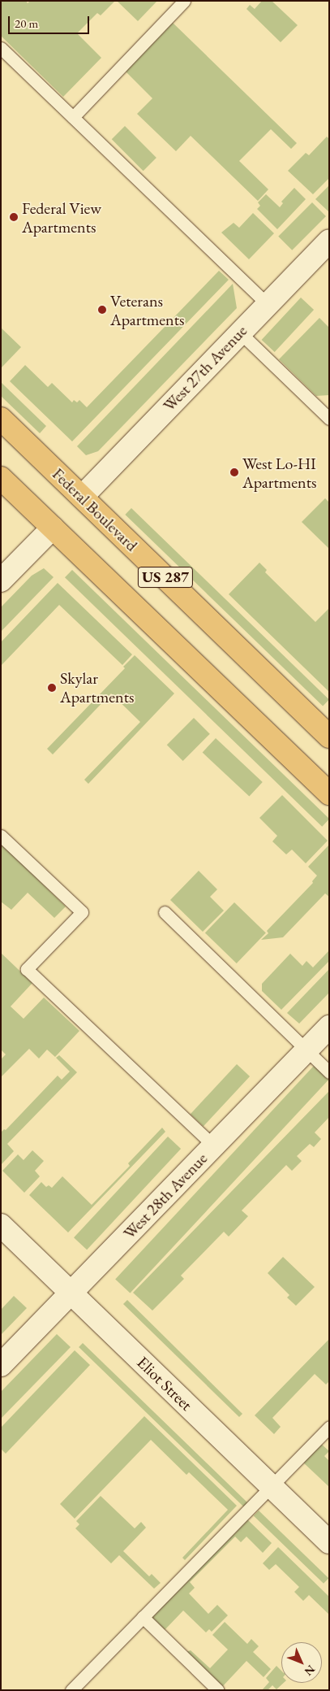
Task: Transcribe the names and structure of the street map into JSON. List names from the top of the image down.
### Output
{
  "streets": {
    "main road": ["Federal Boulevard", "US 287"],
    "street": ["West 27th Avenue", "West 28th Avenue", "Eliot Street"]
  },
  "crossings": [
    ["West 27th Avenue", "Federal Boulevard"],
    ["West 28th Avenue", "Eliot Street"]
  ],
  "places": [
    "Federal View Apartments",
    "Veterans Apartments",
    "West Lo-HI Apartments",
    "Skylar Apartments"
  ],
  "scale_bar": "20 m",
  "north": "bottom right"
}
